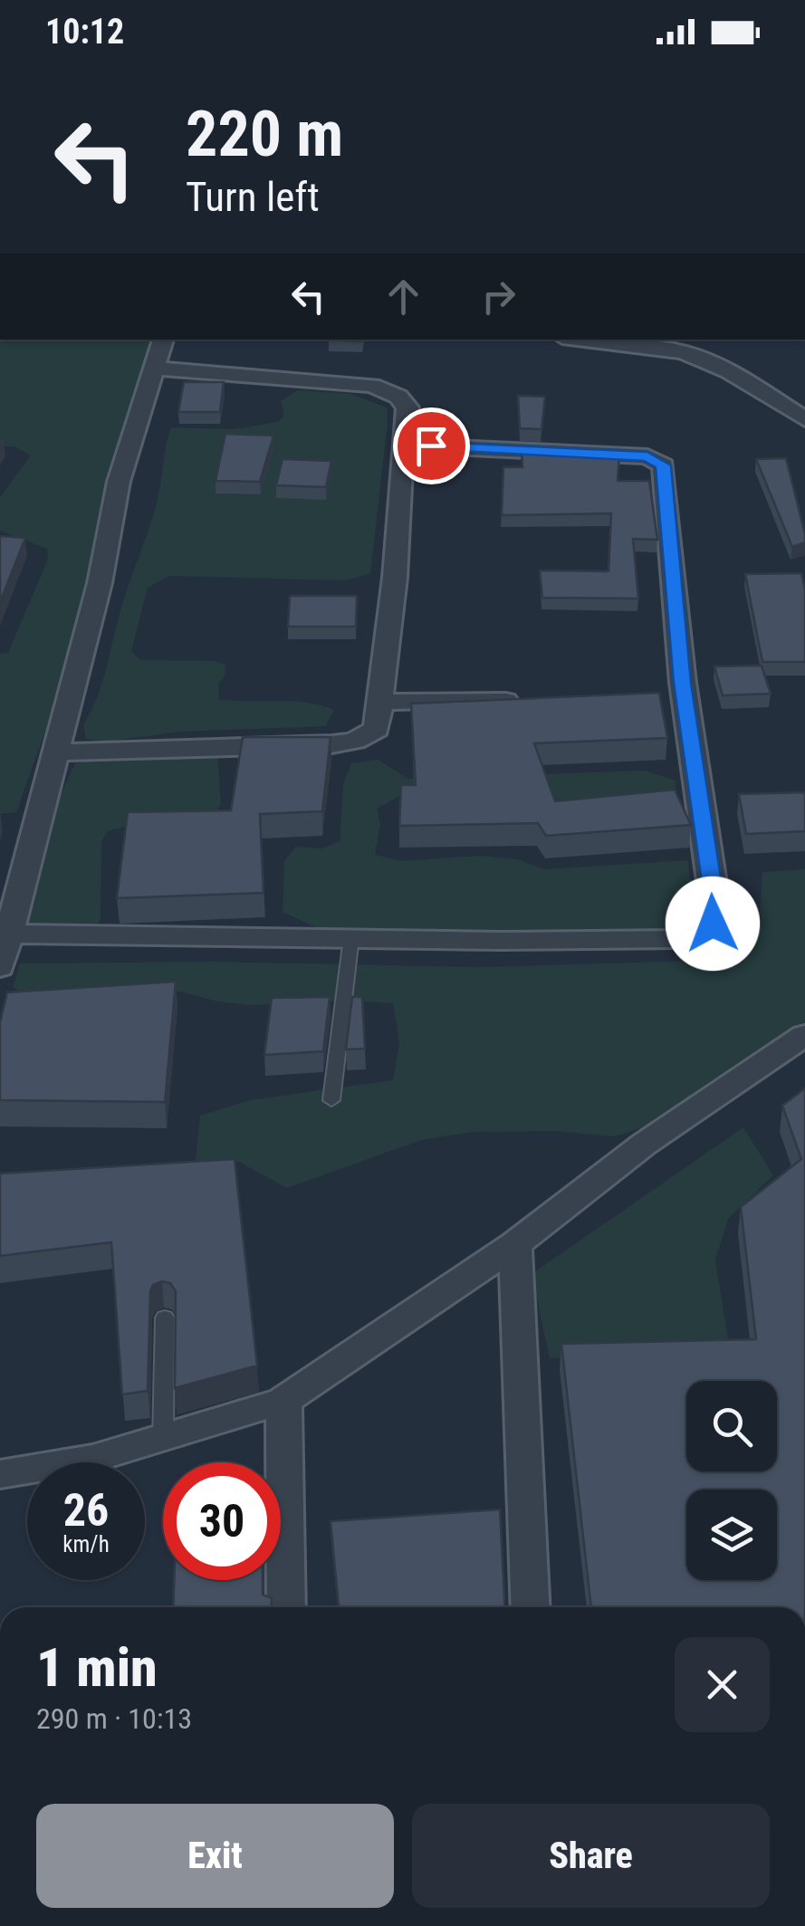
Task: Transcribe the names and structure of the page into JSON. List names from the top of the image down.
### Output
{
  "page": {
    "status": "10:12",
    "turn": ["220 m", "Turn left"],
    "speed": "26 km/h",
    "limit": "30",
    "heading": ["1 min", "290 m · 10:13"],
    "buttons": ["Exit", "Share"]
  }
}
